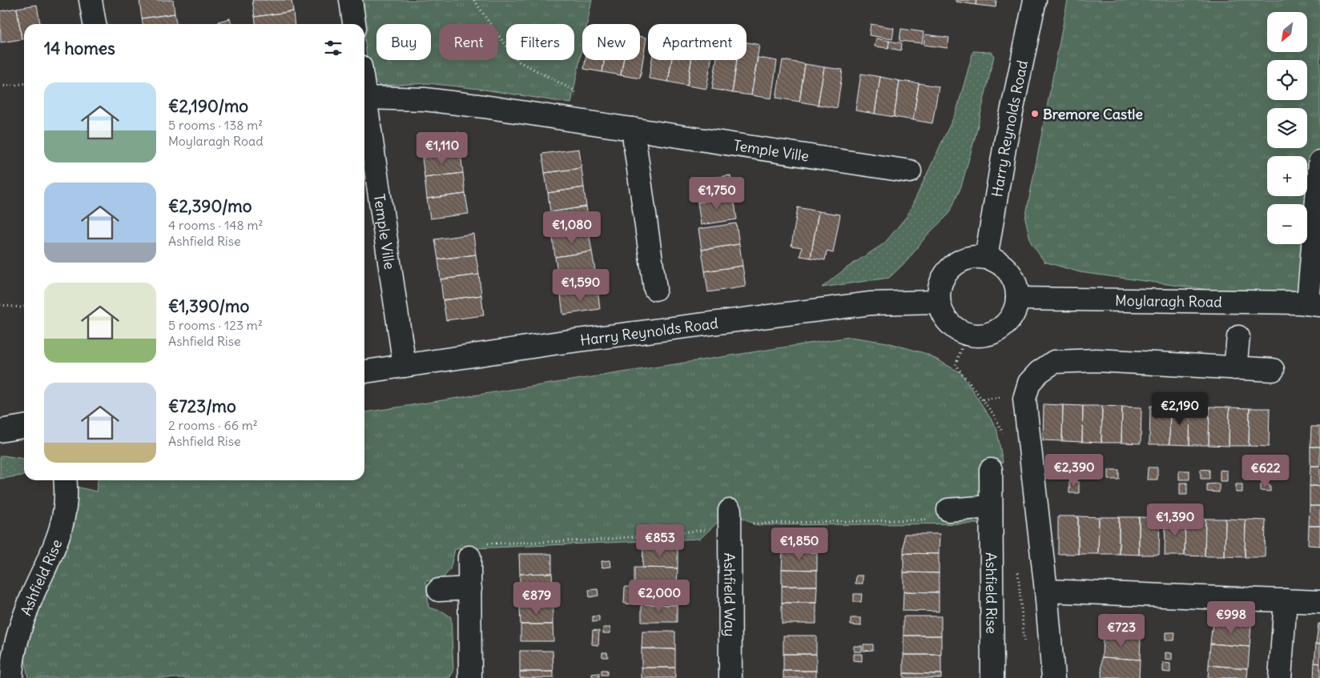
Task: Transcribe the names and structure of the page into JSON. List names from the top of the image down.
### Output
{
  "streets": {
    "street": [
      "Harry Reynolds Road",
      "Temple Ville",
      "Moylaragh Road",
      "Ashfield Rise",
      "Ashfield Way"
    ]
  },
  "crossings": [
    ["Harry Reynolds Road", "Temple Ville"],
    ["Harry Reynolds Road", "Moylaragh Road"]
  ],
  "places": ["Bremore Castle"],
  "north": "bottom left",
  "page": {
    "map_buttons": ["+", "−"],
    "chip": [
      "Buy",
      "Rent",
      "Filters",
      "New",
      "Apartment"
    ],
    "heading": "14 homes",
    "list": [
      {
        "name": "€2,190/mo",
        "note": "5 rooms · 138 m² · Moylaragh Road"
      },
      {
        "name": "€2,390/mo",
        "note": "4 rooms · 148 m² · Ashfield Rise"
      },
      {
        "name": "€1,390/mo",
        "note": "5 rooms · 123 m² · Ashfield Rise"
      },
      {
        "name": "€723/mo",
        "note": "2 rooms · 66 m² · Ashfield Rise"
      }
    ],
    "price": [
      "€1,110",
      "€1,750",
      "€1,080",
      "€1,590",
      "€2,190",
      "€2,390",
      "€622",
      "€1,390",
      "€853",
      "€1,850",
      "€2,000",
      "€879",
      "€998",
      "€723"
    ]
  }
}
